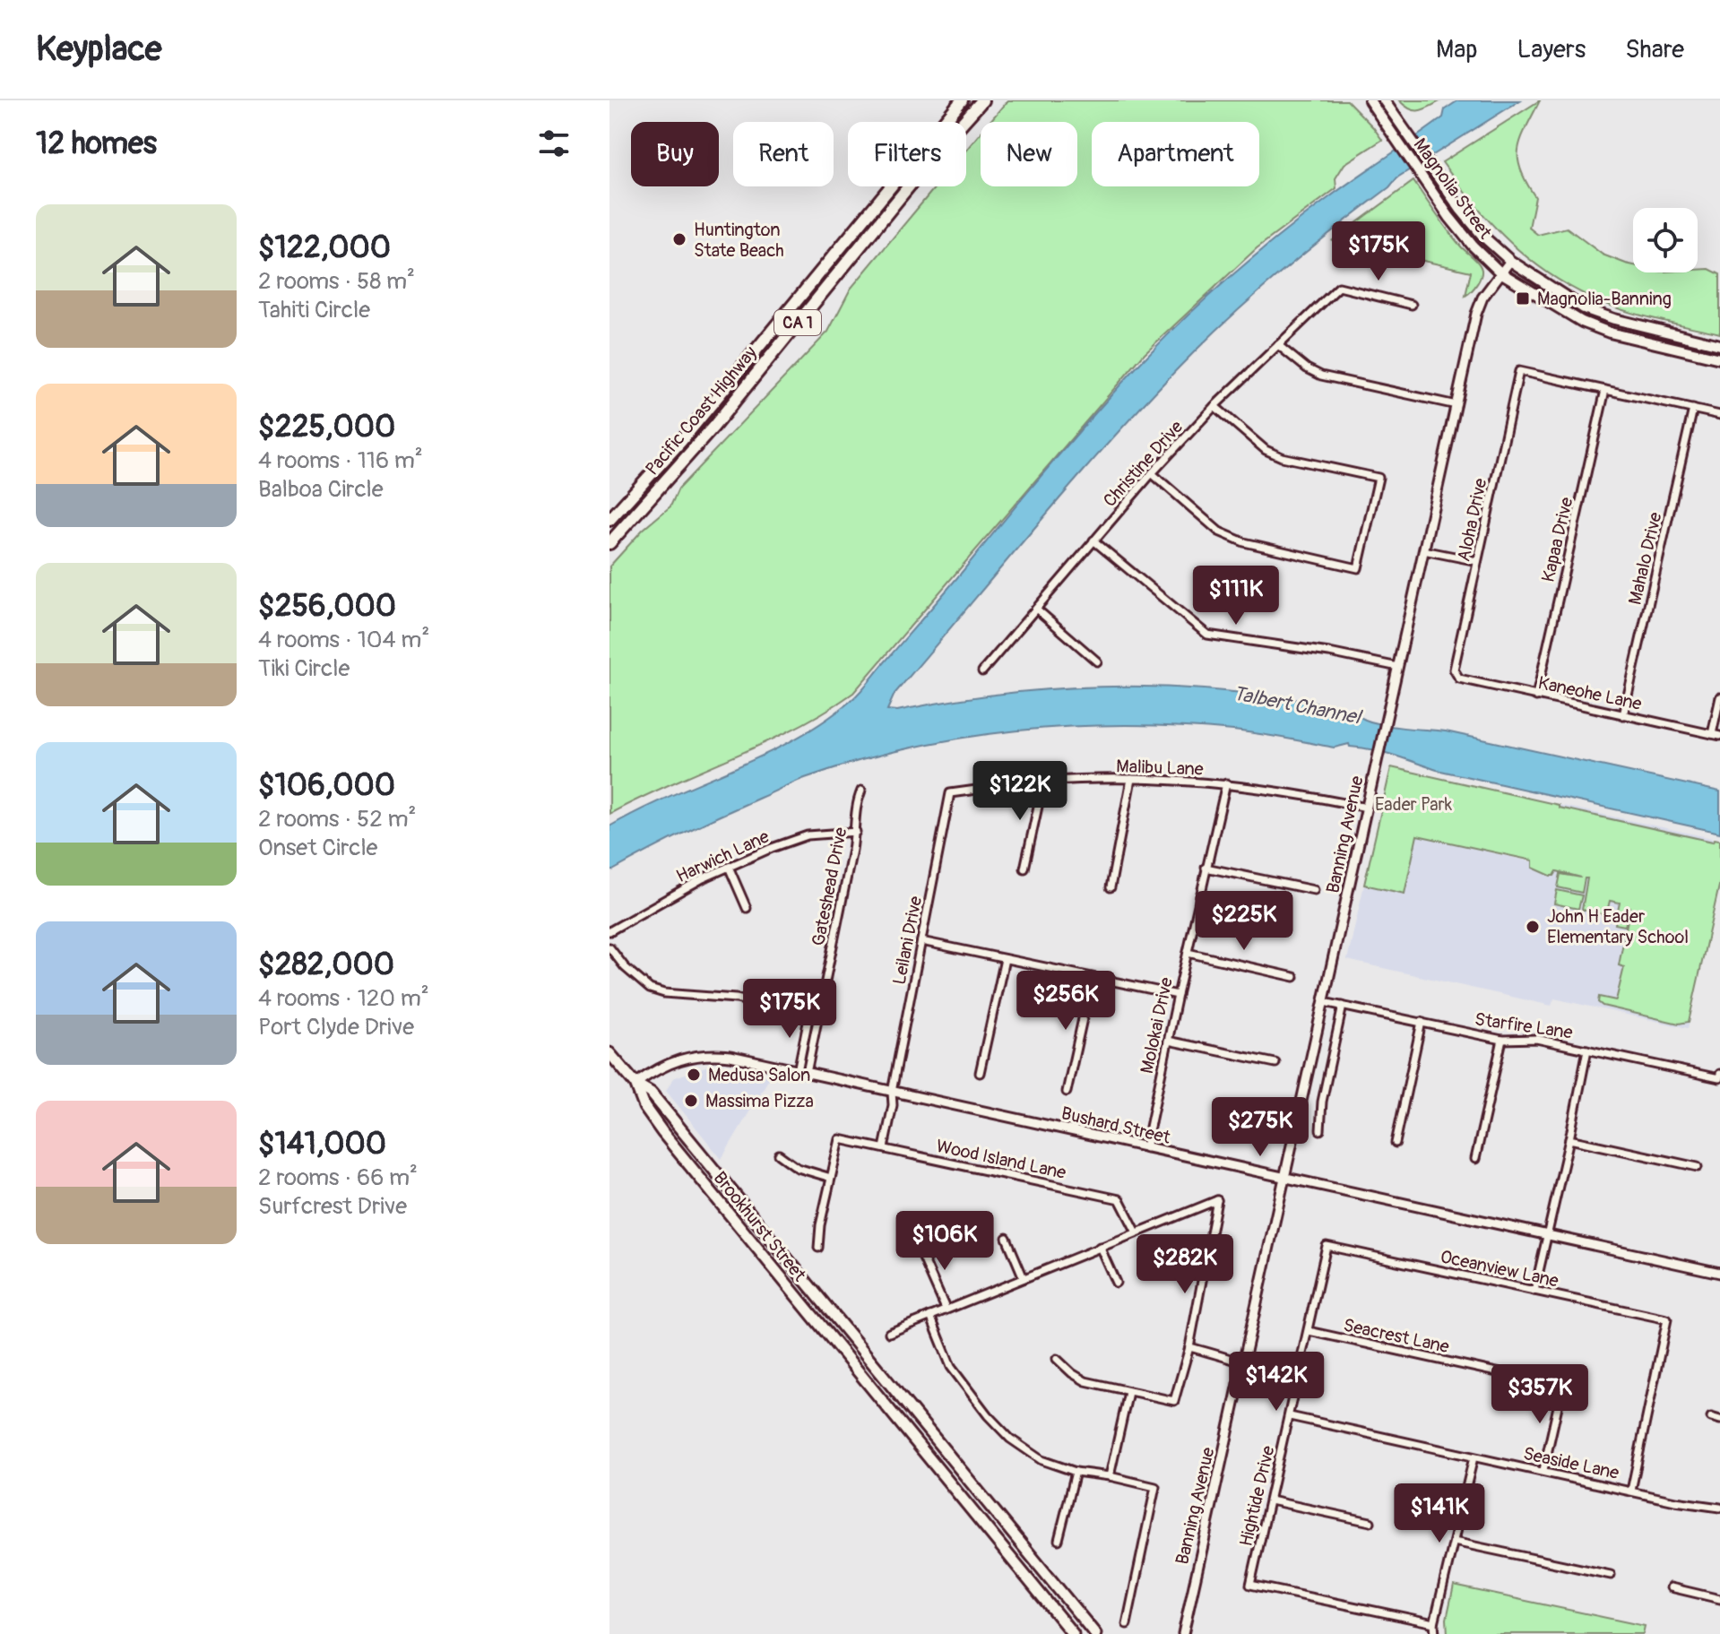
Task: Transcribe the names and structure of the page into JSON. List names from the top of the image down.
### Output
{
  "streets": {
    "highway": ["CA 1", "Pacific Coast Highway"],
    "main road": ["Magnolia Street", "Brookhurst Street"],
    "street": [
      "Christine Drive",
      "Aloha Drive",
      "Kapaa Drive",
      "Mahalo Drive",
      "Kaneohe Lane",
      "Malibu Lane",
      "Banning Avenue",
      "Harwich Lane",
      "Gateshead Drive",
      "Leilani Drive",
      "Molokai Drive",
      "Starfire Lane",
      "Bushard Street",
      "Wood Island Lane",
      "Oceanview Lane",
      "Seacrest Lane",
      "Seaside Lane",
      "Hightide Drive"
    ]
  },
  "crossings": [
    ["Magnolia Street", "Banning Avenue"],
    ["Aloha Drive", "Kapaa Drive"],
    ["Aloha Drive", "Kaneohe Lane"],
    ["Kapaa Drive", "Kaneohe Lane"],
    ["Mahalo Drive", "Kaneohe Lane"],
    ["Malibu Lane", "Banning Avenue"],
    ["Malibu Lane", "Leilani Drive"],
    ["Malibu Lane", "Molokai Drive"],
    ["Banning Avenue", "Starfire Lane"],
    ["Banning Avenue", "Bushard Street"],
    ["Harwich Lane", "Gateshead Drive"],
    ["Gateshead Drive", "Bushard Street"],
    ["Leilani Drive", "Bushard Street"],
    ["Leilani Drive", "Wood Island Lane"],
    ["Molokai Drive", "Bushard Street"],
    ["Bushard Street", "Brookhurst Street"],
    ["Oceanview Lane", "Seaside Lane"],
    ["Oceanview Lane", "Hightide Drive"],
    ["Seacrest Lane", "Seaside Lane"],
    ["Seacrest Lane", "Hightide Drive"],
    ["Seaside Lane", "Hightide Drive"]
  ],
  "water": ["Talbert Channel"],
  "parks": ["Eader Park"],
  "places": {
    "other": [
      "Huntington State Beach",
      "John H Eader Elementary School",
      "Medusa Salon",
      "Massima Pizza"
    ],
    "transit": ["Magnolia-Banning"]
  },
  "page": {
    "header": "Keyplace",
    "nav": ["Map", "Layers", "Share"],
    "heading": "12 homes",
    "chip": [
      "Buy",
      "Rent",
      "Filters",
      "New",
      "Apartment"
    ],
    "list": [
      {
        "name": "$122,000",
        "note": "2 rooms · 58 m² · Tahiti Circle"
      },
      {
        "name": "$225,000",
        "note": "4 rooms · 116 m² · Balboa Circle"
      },
      {
        "name": "$256,000",
        "note": "4 rooms · 104 m² · Tiki Circle"
      },
      {
        "name": "$106,000",
        "note": "2 rooms · 52 m² · Onset Circle"
      },
      {
        "name": "$282,000",
        "note": "4 rooms · 120 m² · Port Clyde Drive"
      },
      {
        "name": "$141,000",
        "note": "2 rooms · 66 m² · Surfcrest Drive"
      }
    ],
    "price": [
      "$175K",
      "$111K",
      "$122K",
      "$225K",
      "$256K",
      "$175K",
      "$275K",
      "$106K",
      "$282K",
      "$142K",
      "$357K",
      "$141K"
    ]
  }
}
